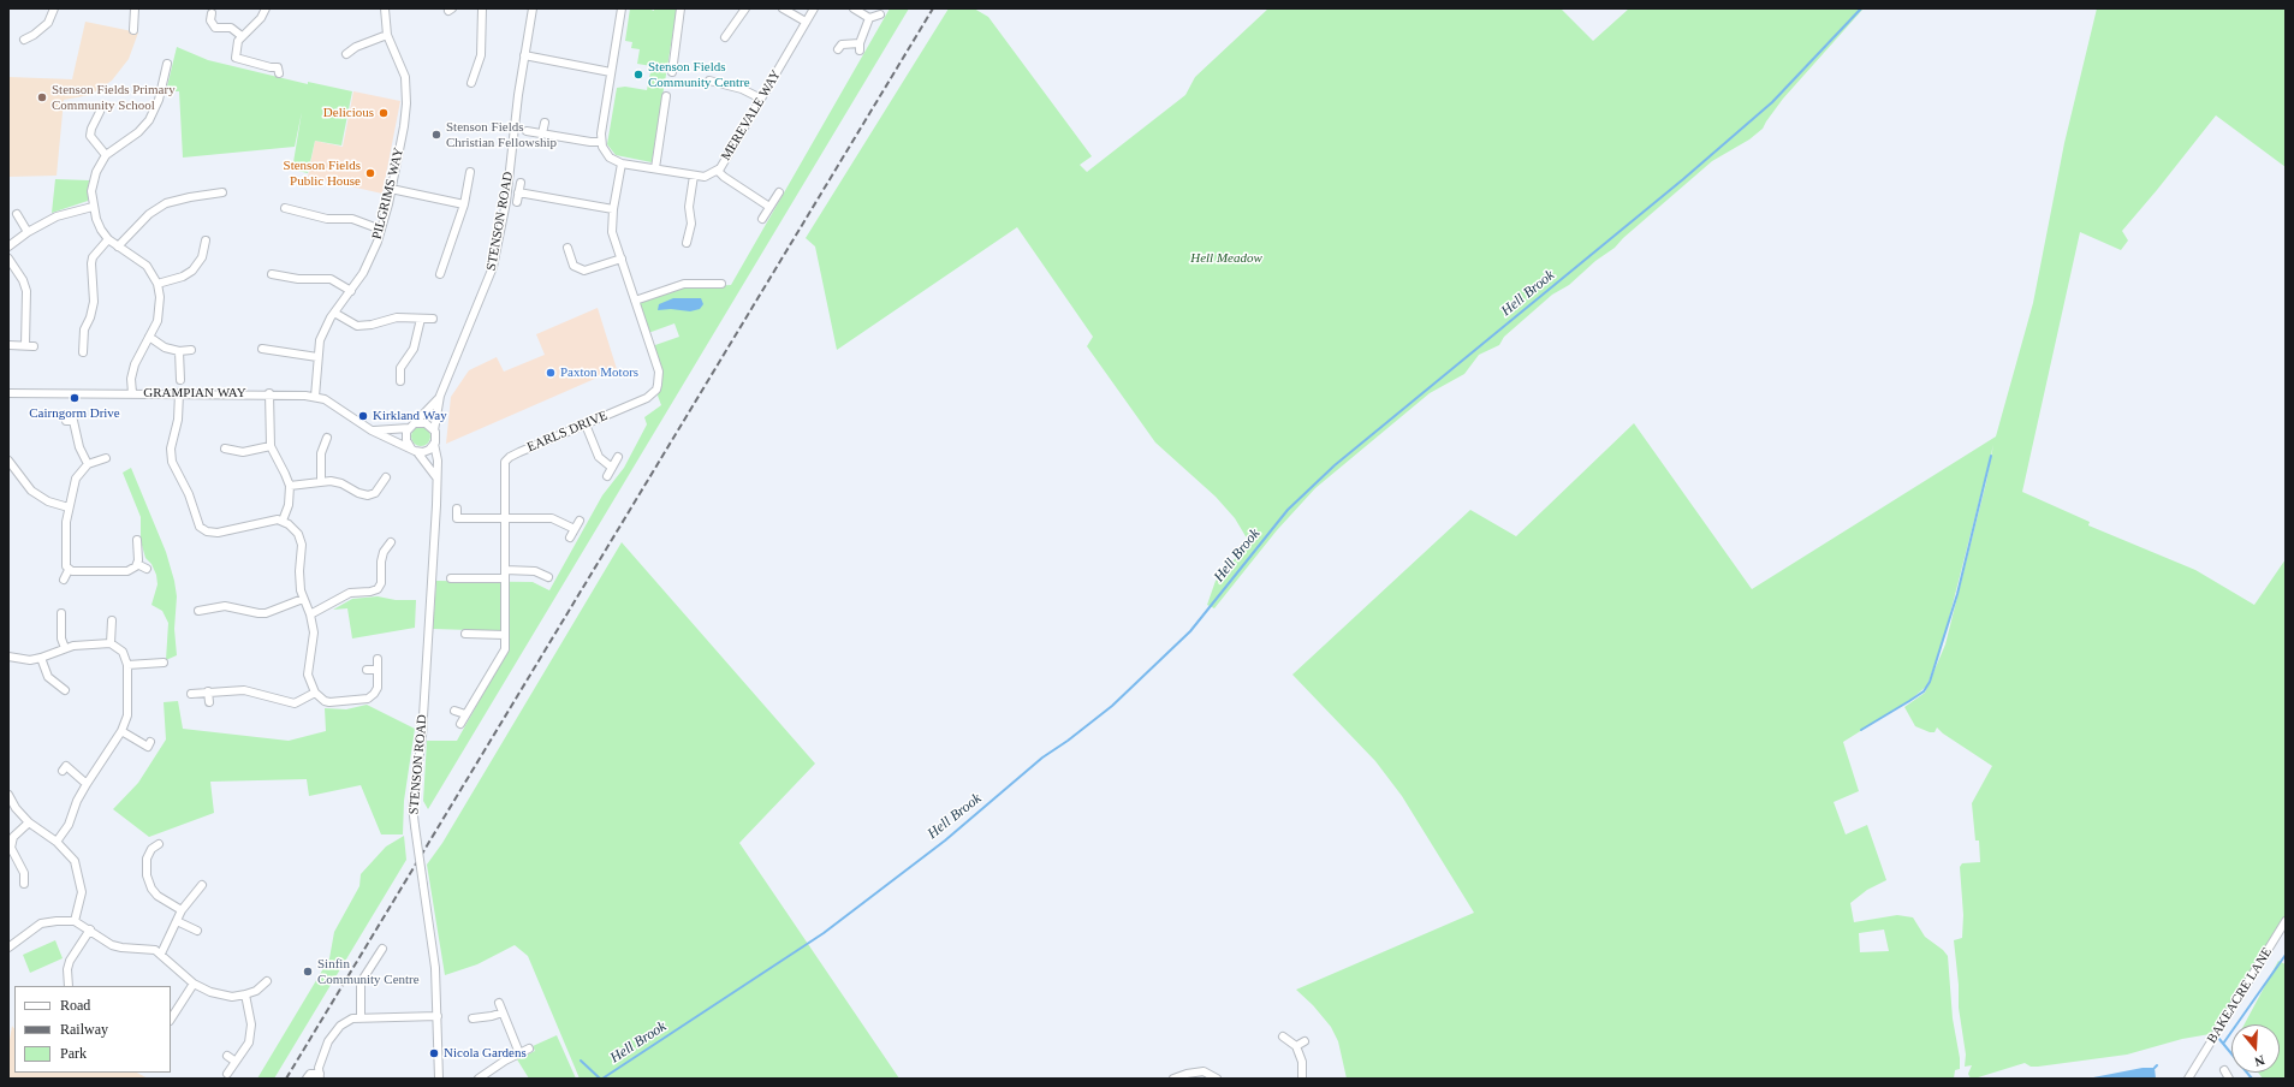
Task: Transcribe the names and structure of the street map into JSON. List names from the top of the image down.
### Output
{
  "streets": {
    "street": [
      "MEREVALE WAY",
      "PILGRIMS WAY",
      "STENSON ROAD",
      "GRAMPIAN WAY",
      "EARLS DRIVE",
      "BAKEACRE LANE"
    ]
  },
  "crossings": [
    ["MEREVALE WAY", "EARLS DRIVE"],
    ["PILGRIMS WAY", "GRAMPIAN WAY"],
    ["STENSON ROAD", "GRAMPIAN WAY"]
  ],
  "water": ["Hell Brook"],
  "parks": ["Hell Meadow"],
  "places": [
    "Stenson Fields Community Centre",
    "Stenson Fields Primary Community School",
    "Delicious",
    "Stenson Fields Christian Fellowship",
    "Stenson Fields Public House",
    "Paxton Motors",
    "Cairngorm Drive",
    "Kirkland Way",
    "Sinfin Community Centre",
    "Nicola Gardens"
  ],
  "legend": ["Road", "Railway", "Park"],
  "north": "bottom"
}
